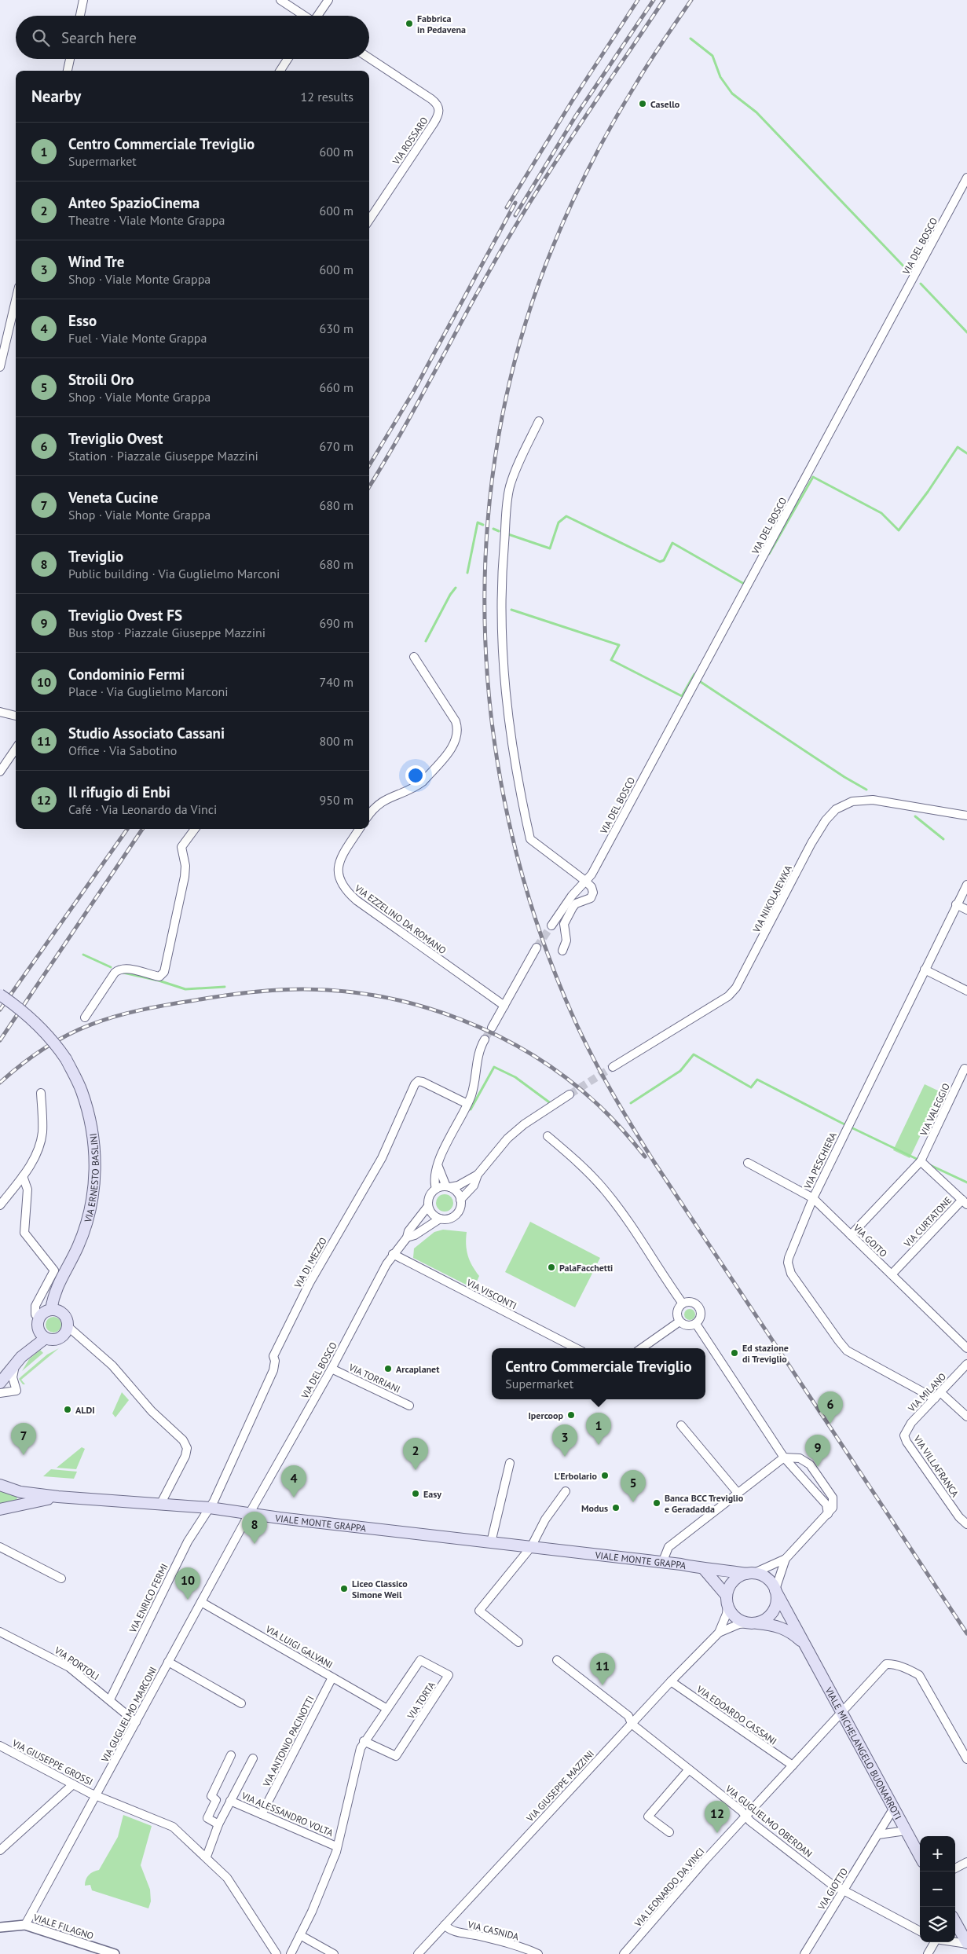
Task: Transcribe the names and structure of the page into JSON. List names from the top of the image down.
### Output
{
  "streets": {
    "main road": ["VIA ERNESTO BASLINI", "VIALE MONTE GRAPPA", "VIALE MICHELANGELO BUONARROTI"],
    "street": [
      "VIA ROSSARO",
      "VIA DEL BOSCO",
      "VIA NIKOLAJEWKA",
      "VIA EZZELINO DA ROMANO",
      "VIA VALEGGIO",
      "VIA PESCHIERA",
      "VIA CURTATONE",
      "VIA GOITO",
      "VIA DI MEZZO",
      "VIA VISCONTI",
      "VIA TORRIANI",
      "VIA MILANO",
      "VIA VILLAFRANCA",
      "VIA ENRICO FERMI",
      "VIA LUIGI GALVANI",
      "VIA PORTOLI",
      "VIA TORTA",
      "VIA GUGLIELMO MARCONI",
      "VIA EDOARDO CASSANI",
      "VIA ANTONIO PACINOTTI",
      "VIA GIUSEPPE GROSSI",
      "VIA GIUSEPPE MAZZINI",
      "VIA ALESSANDRO VOLTA",
      "VIA GUGLIELMO OBERDAN",
      "VIA LEONARDO DA VINCI",
      "VIA GIOTTO",
      "VIALE FILAGNO",
      "VIA CASNIDA"
    ]
  },
  "crossings": [
    ["VIA DEL BOSCO", "VIA VISCONTI"],
    ["VIA DEL BOSCO", "VIA TORRIANI"],
    ["VIA DEL BOSCO", "VIALE MONTE GRAPPA"],
    ["VIA DEL BOSCO", "VIA GUGLIELMO MARCONI"],
    ["VIA VALEGGIO", "VIA GOITO"],
    ["VIA PESCHIERA", "VIA GOITO"],
    ["VIA PESCHIERA", "VIA MILANO"],
    ["VIA CURTATONE", "VIA GOITO"],
    ["VIA DI MEZZO", "VIALE MONTE GRAPPA"],
    ["VIA DI MEZZO", "VIA ENRICO FERMI"],
    ["VIA MILANO", "VIA VILLAFRANCA"],
    ["VIALE MONTE GRAPPA", "VIA ENRICO FERMI"],
    ["VIALE MONTE GRAPPA", "VIA GUGLIELMO MARCONI"],
    ["VIALE MONTE GRAPPA", "VIALE MICHELANGELO BUONARROTI"],
    ["VIALE MONTE GRAPPA", "VIA GIUSEPPE MAZZINI"],
    ["VIA ENRICO FERMI", "VIA PORTOLI"],
    ["VIA LUIGI GALVANI", "VIA TORTA"],
    ["VIA LUIGI GALVANI", "VIA GUGLIELMO MARCONI"],
    ["VIA LUIGI GALVANI", "VIA ANTONIO PACINOTTI"],
    ["VIA PORTOLI", "VIA GUGLIELMO MARCONI"],
    ["VIA TORTA", "VIA ALESSANDRO VOLTA"],
    ["VIA GUGLIELMO MARCONI", "VIA GIUSEPPE GROSSI"],
    ["VIA GUGLIELMO MARCONI", "VIALE FILAGNO"],
    ["VIA EDOARDO CASSANI", "VIA GIUSEPPE MAZZINI"],
    ["VIA EDOARDO CASSANI", "VIA LEONARDO DA VINCI"],
    ["VIA ANTONIO PACINOTTI", "VIA ALESSANDRO VOLTA"],
    ["VIALE MICHELANGELO BUONARROTI", "VIA GIUSEPPE MAZZINI"],
    ["VIALE MICHELANGELO BUONARROTI", "VIA LEONARDO DA VINCI"],
    ["VIALE MICHELANGELO BUONARROTI", "VIA GIOTTO"],
    ["VIA GIUSEPPE MAZZINI", "VIA GUGLIELMO OBERDAN"],
    ["VIA GIUSEPPE MAZZINI", "VIA CASNIDA"],
    ["VIA GUGLIELMO OBERDAN", "VIA LEONARDO DA VINCI"],
    ["VIA GUGLIELMO OBERDAN", "VIA GIOTTO"]
  ],
  "places": [
    "Fabbrica in Pedavena",
    "Casello",
    "PalaFacchetti",
    "Ed stazione di Treviglio",
    "Arcaplanet",
    "ALDI",
    "Ipercoop",
    "L'Erbolario",
    "Easy",
    "Banca BCC Treviglio e Geradadda",
    "Modus",
    "Liceo Classico Simone Weil"
  ],
  "page": {
    "search": "Search here",
    "heading": ["Nearby", "12 results"],
    "list": [
      {
        "mark": "1",
        "name": "Centro Commerciale Treviglio",
        "note": "Supermarket",
        "value": "600 m"
      },
      {
        "mark": "2",
        "name": "Anteo SpazioCinema",
        "note": "Theatre · Viale Monte Grappa",
        "value": "600 m"
      },
      {
        "mark": "3",
        "name": "Wind Tre",
        "note": "Shop · Viale Monte Grappa",
        "value": "600 m"
      },
      {
        "mark": "4",
        "name": "Esso",
        "note": "Fuel · Viale Monte Grappa",
        "value": "630 m"
      },
      {
        "mark": "5",
        "name": "Stroili Oro",
        "note": "Shop · Viale Monte Grappa",
        "value": "660 m"
      },
      {
        "mark": "6",
        "name": "Treviglio Ovest",
        "note": "Station · Piazzale Giuseppe Mazzini",
        "value": "670 m"
      },
      {
        "mark": "7",
        "name": "Veneta Cucine",
        "note": "Shop · Viale Monte Grappa",
        "value": "680 m"
      },
      {
        "mark": "8",
        "name": "Treviglio",
        "note": "Public building · Via Guglielmo Marconi",
        "value": "680 m"
      },
      {
        "mark": "9",
        "name": "Treviglio Ovest FS",
        "note": "Bus stop · Piazzale Giuseppe Mazzini",
        "value": "690 m"
      },
      {
        "mark": "10",
        "name": "Condominio Fermi",
        "note": "Place · Via Guglielmo Marconi",
        "value": "740 m"
      },
      {
        "mark": "11",
        "name": "Studio Associato Cassani",
        "note": "Office · Via Sabotino",
        "value": "800 m"
      },
      {
        "mark": "12",
        "name": "Il rifugio di Enbi",
        "note": "Café · Via Leonardo da Vinci",
        "value": "950 m"
      }
    ],
    "popup": ["Centro Commerciale Treviglio", "Supermarket"],
    "pins": [
      "6",
      "1",
      "7",
      "3",
      "9",
      "2",
      "4",
      "5",
      "8",
      "10",
      "11",
      "12"
    ],
    "map_buttons": ["+", "−"]
  }
}
